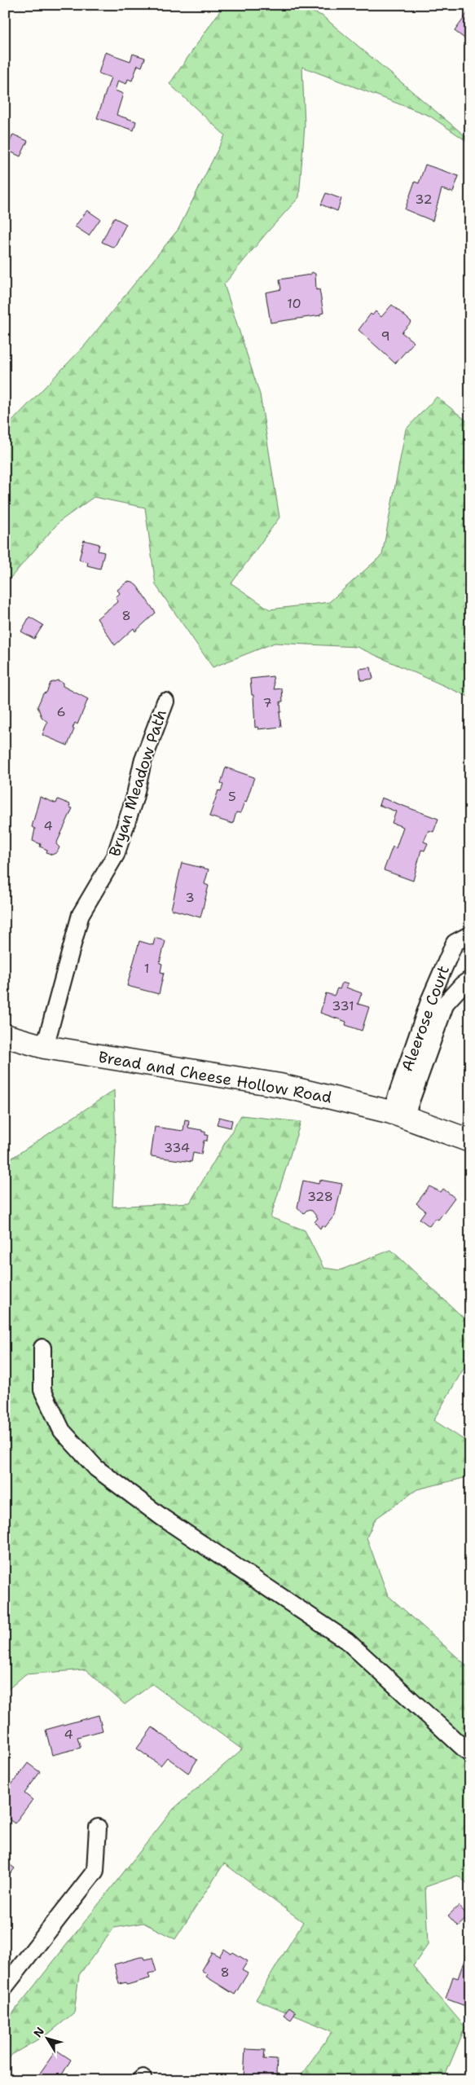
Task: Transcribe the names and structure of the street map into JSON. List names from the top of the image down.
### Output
{
  "streets": {
    "main road": ["Bread and Cheese Hollow Road"],
    "street": ["Bryan Meadow Path", "Aleerose Court"]
  },
  "crossings": [
    ["Bryan Meadow Path", "Bread and Cheese Hollow Road"],
    ["Aleerose Court", "Bread and Cheese Hollow Road"]
  ],
  "house_numbers": [
    "32",
    "10",
    "9",
    "8",
    "7",
    "6",
    "5",
    "4",
    "3",
    "1",
    "331",
    "334",
    "328",
    "4",
    "8"
  ],
  "north": "top left"
}
